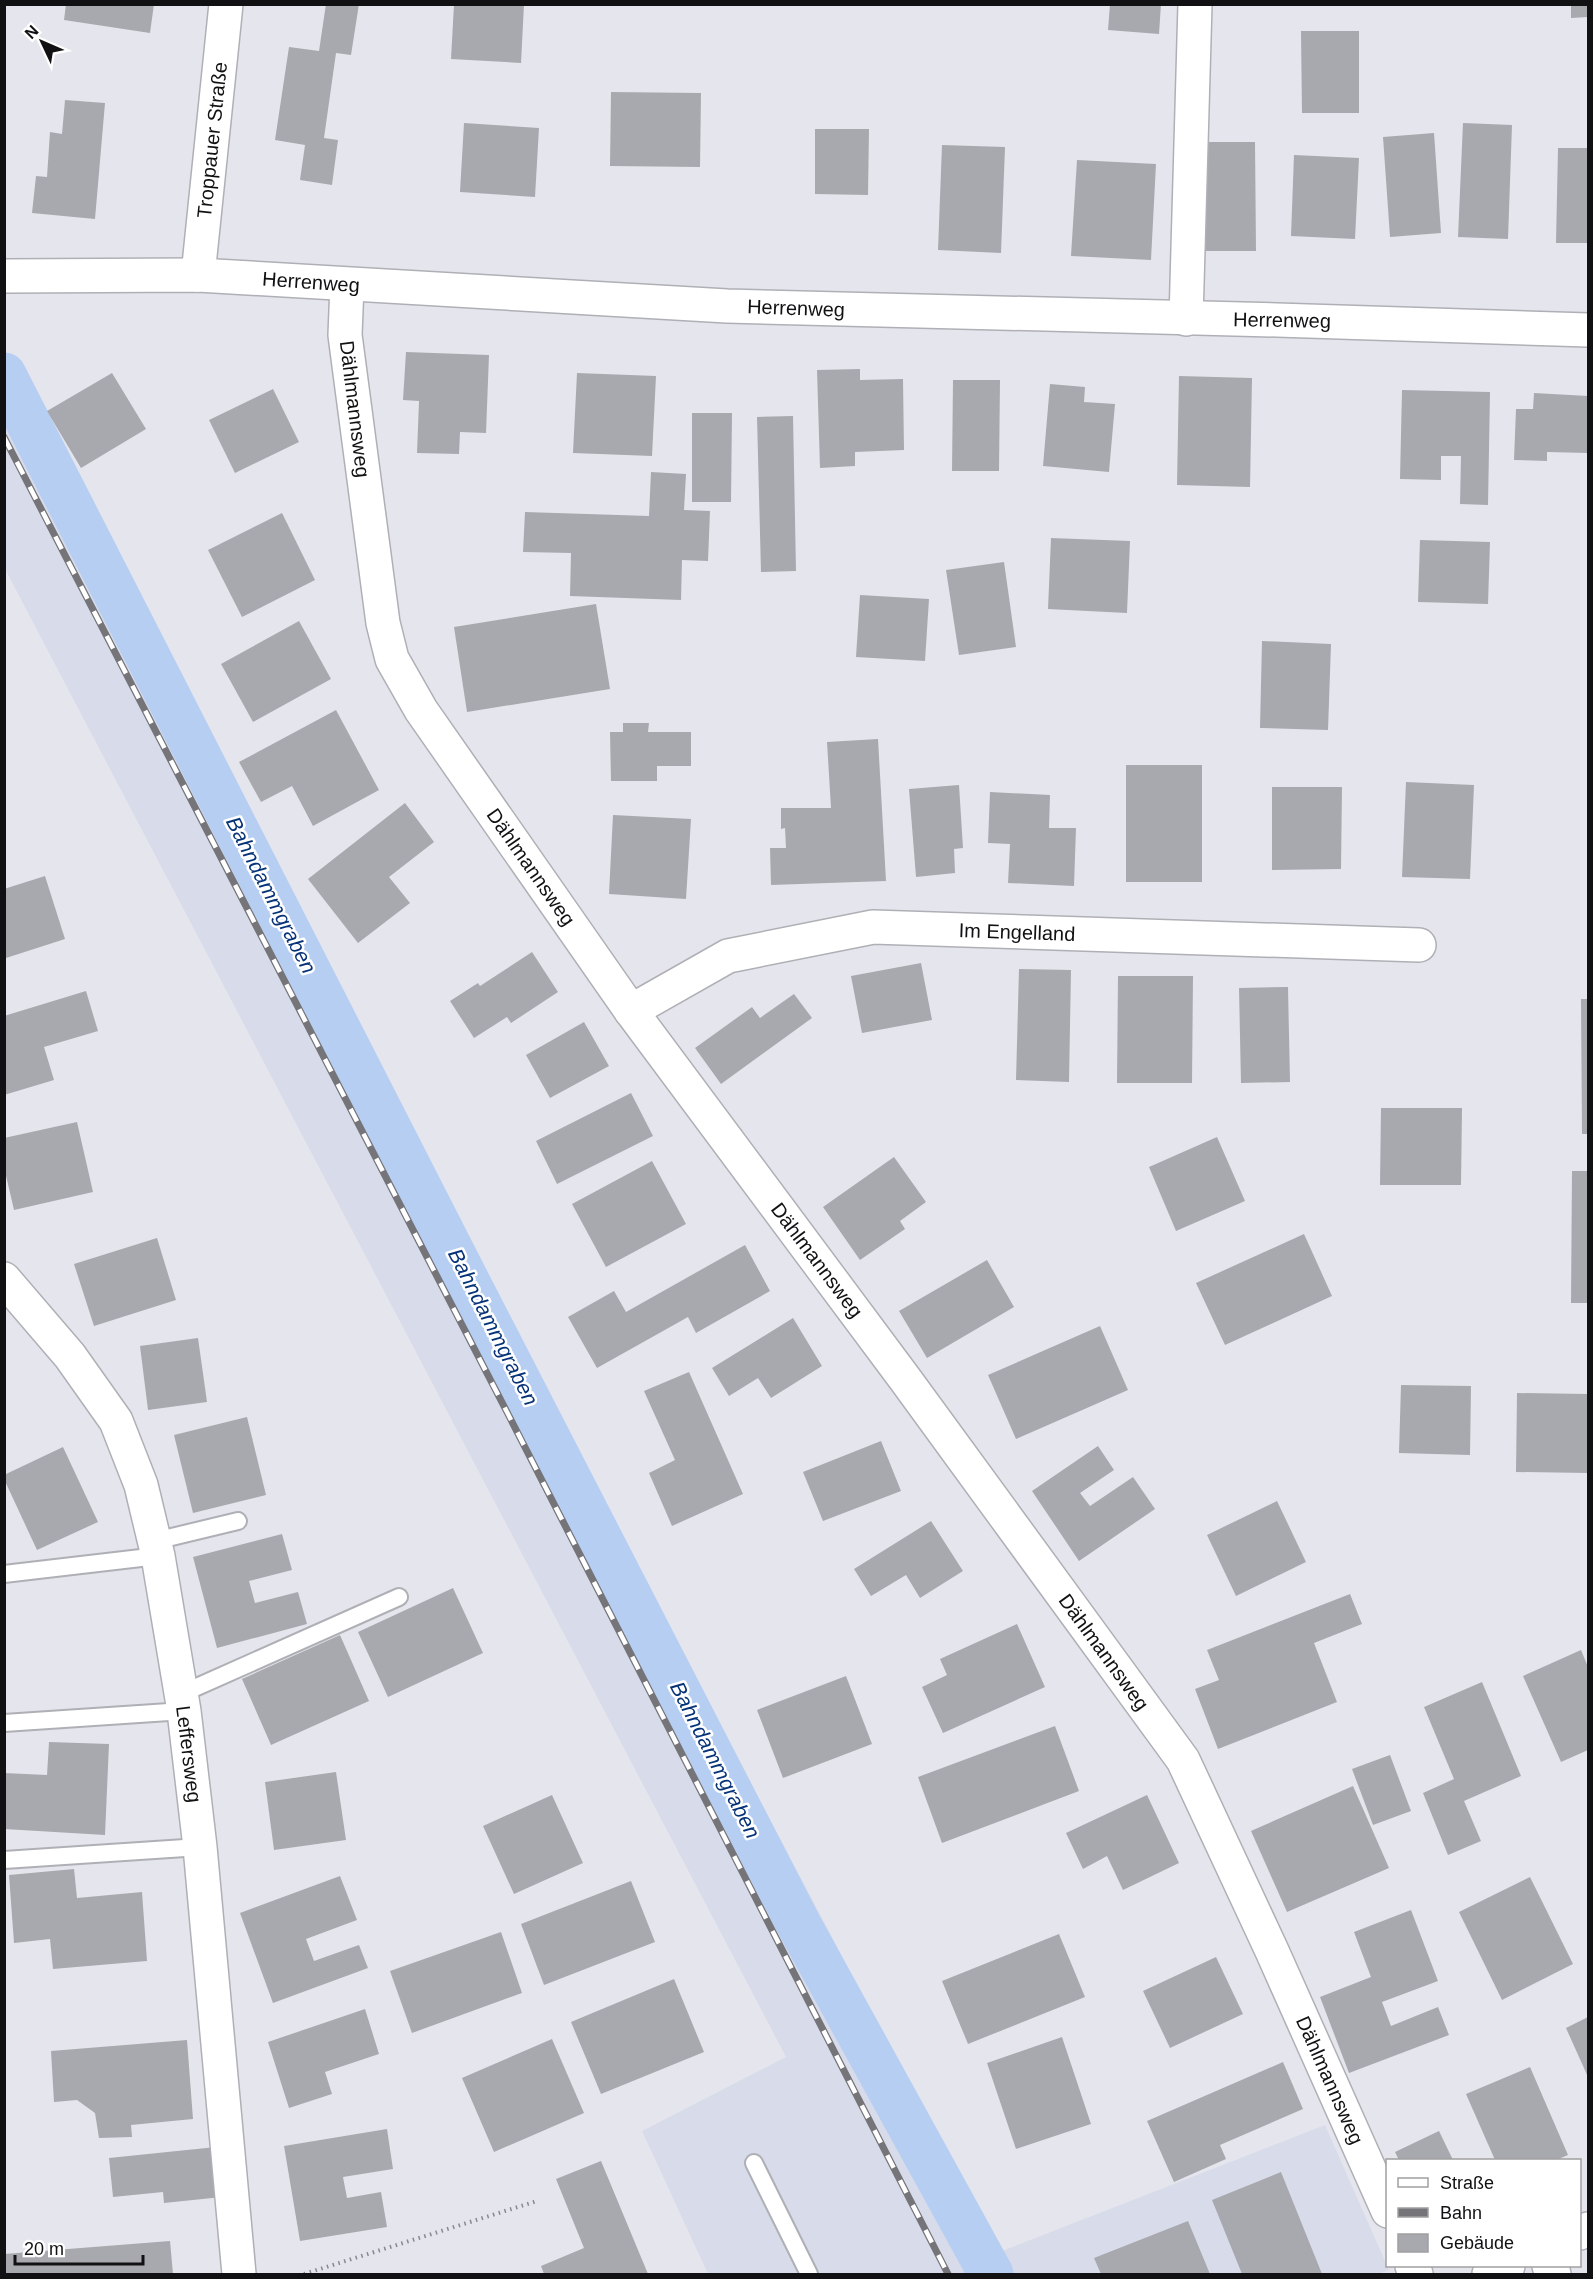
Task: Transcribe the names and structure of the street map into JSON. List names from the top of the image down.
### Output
{
  "streets": {
    "street": [
      "Troppauer Straße",
      "Herrenweg",
      "Dählmannsweg",
      "Im Engelland",
      "Leffersweg"
    ]
  },
  "crossings": [
    ["Troppauer Straße", "Herrenweg"],
    ["Herrenweg", "Dählmannsweg"],
    ["Dählmannsweg", "Im Engelland"]
  ],
  "water": ["Bahndammgraben"],
  "legend": ["Straße", "Bahn", "Gebäude"],
  "scale_bar": "20 m",
  "north": "top left"
}
